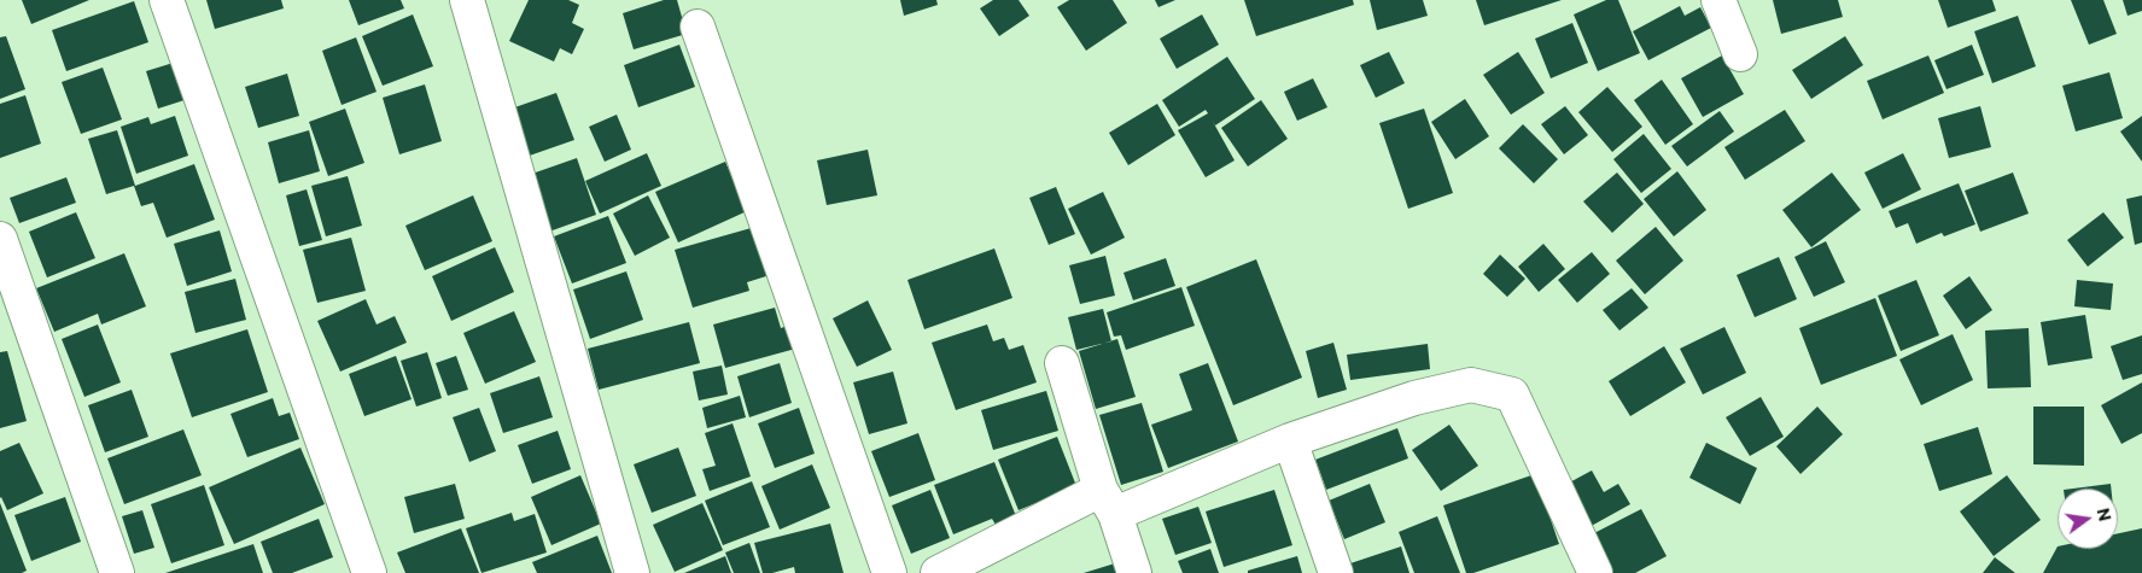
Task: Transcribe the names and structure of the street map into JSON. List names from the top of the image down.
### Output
{
  "north": "right"
}
